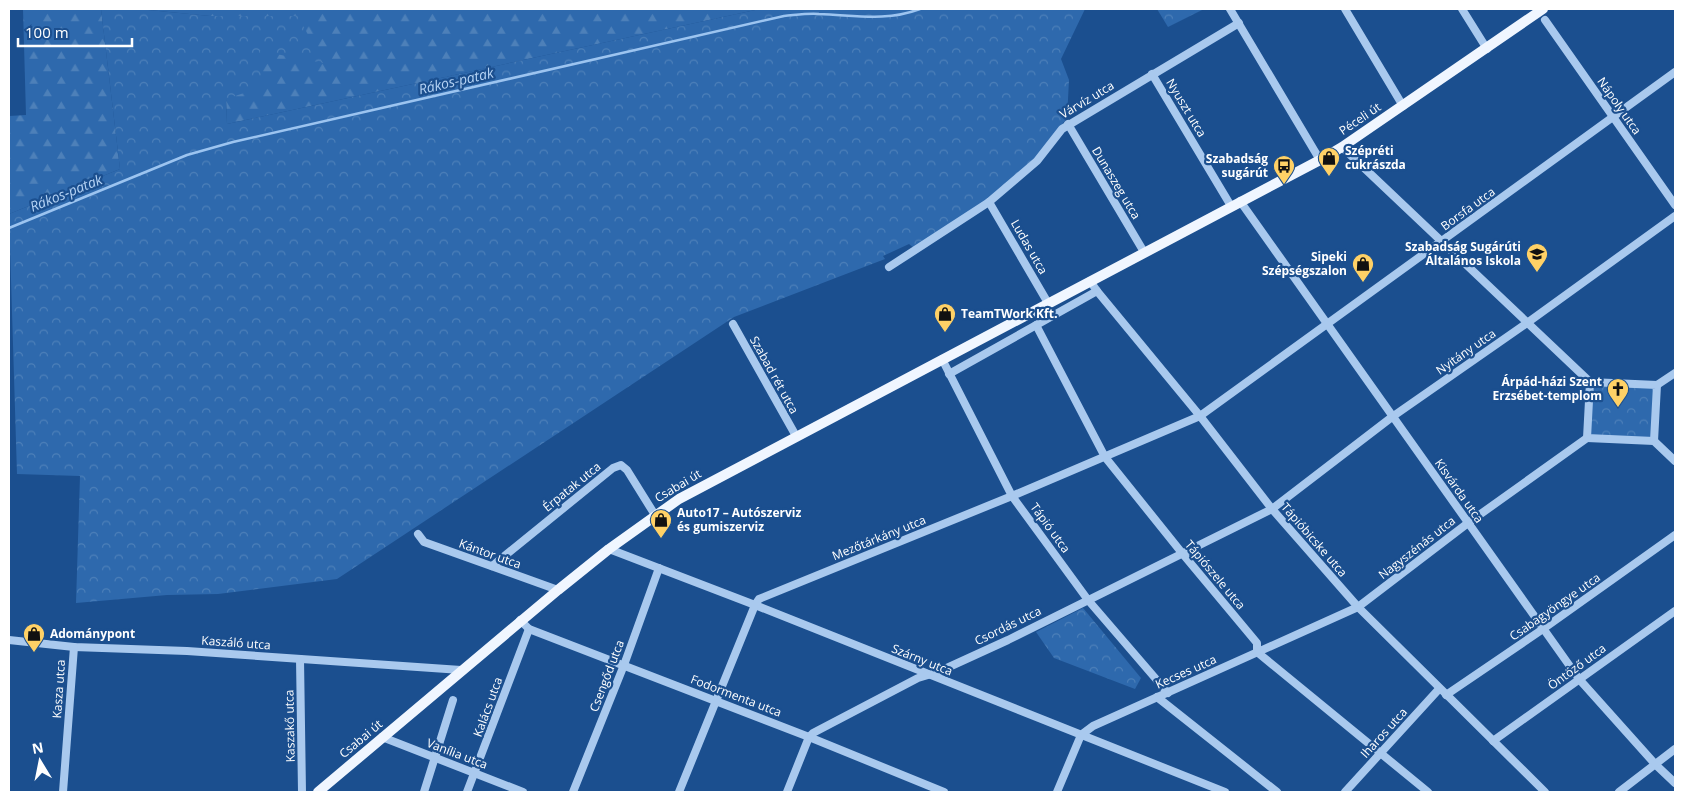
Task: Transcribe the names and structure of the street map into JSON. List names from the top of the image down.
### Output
{
  "streets": {
    "main road": ["Péceli út", "Csabai út"],
    "street": [
      "Várvíz utca",
      "Nápoly utca",
      "Nyuszt utca",
      "Dunaszeg utca",
      "Borsfa utca",
      "Ludas utca",
      "Nyitány utca",
      "Szabad rét utca",
      "Érpatak utca",
      "Kisvárda utca",
      "Tápió utca",
      "Mezőtárkány utca",
      "Tápióbicske utca",
      "Nagyszénás utca",
      "Kántor utca",
      "Tápiószele utca",
      "Csabagyöngye utca",
      "Csordás utca",
      "Kaszáló utca",
      "Szárny utca",
      "Öntöző utca",
      "Kecses utca",
      "Csengőd utca",
      "Kasza utca",
      "Fodormenta utca",
      "Kalács utca",
      "Kaszakő utca",
      "Iharos utca",
      "Vanília utca"
    ]
  },
  "crossings": [
    ["Várvíz utca", "Nyuszt utca"],
    ["Várvíz utca", "Dunaszeg utca"],
    ["Várvíz utca", "Ludas utca"],
    ["Nápoly utca", "Borsfa utca"],
    ["Nyuszt utca", "Péceli út"],
    ["Nyuszt utca", "Kisvárda utca"],
    ["Péceli út", "Dunaszeg utca"],
    ["Péceli út", "Ludas utca"],
    ["Péceli út", "Csabai út"],
    ["Péceli út", "Kisvárda utca"],
    ["Péceli út", "Tápióbicske utca"],
    ["Borsfa utca", "Kisvárda utca"],
    ["Borsfa utca", "Mezőtárkány utca"],
    ["Borsfa utca", "Tápióbicske utca"],
    ["Ludas utca", "Csabai út"],
    ["Nyitány utca", "Kisvárda utca"],
    ["Nyitány utca", "Tápióbicske utca"],
    ["Nyitány utca", "Csordás utca"],
    ["Szabad rét utca", "Csabai út"],
    ["Csabai út", "Érpatak utca"],
    ["Csabai út", "Tápió utca"],
    ["Csabai út", "Kántor utca"],
    ["Csabai út", "Kaszáló utca"],
    ["Csabai út", "Szárny utca"],
    ["Csabai út", "Fodormenta utca"],
    ["Csabai út", "Vanília utca"],
    ["Érpatak utca", "Kántor utca"],
    ["Kisvárda utca", "Nagyszénás utca"],
    ["Kisvárda utca", "Csabagyöngye utca"],
    ["Kisvárda utca", "Öntöző utca"],
    ["Tápió utca", "Mezőtárkány utca"],
    ["Tápió utca", "Csordás utca"],
    ["Tápió utca", "Kecses utca"],
    ["Mezőtárkány utca", "Tápióbicske utca"],
    ["Mezőtárkány utca", "Tápiószele utca"],
    ["Mezőtárkány utca", "Szárny utca"],
    ["Tápióbicske utca", "Nagyszénás utca"],
    ["Tápióbicske utca", "Csabagyöngye utca"],
    ["Tápióbicske utca", "Csordás utca"],
    ["Tápióbicske utca", "Öntöző utca"],
    ["Tápióbicske utca", "Kecses utca"],
    ["Tápióbicske utca", "Iharos utca"],
    ["Nagyszénás utca", "Kecses utca"],
    ["Tápiószele utca", "Csordás utca"],
    ["Tápiószele utca", "Kecses utca"],
    ["Tápiószele utca", "Iharos utca"],
    ["Csordás utca", "Szárny utca"],
    ["Csordás utca", "Fodormenta utca"],
    ["Kaszáló utca", "Kasza utca"],
    ["Kaszáló utca", "Kaszakő utca"],
    ["Szárny utca", "Kecses utca"],
    ["Szárny utca", "Csengőd utca"],
    ["Csengőd utca", "Fodormenta utca"],
    ["Fodormenta utca", "Kalács utca"],
    ["Kalács utca", "Vanília utca"]
  ],
  "water": ["Rákos-patak"],
  "places": {
    "shop": [
      "Szépréti cukrászda",
      "Sipeki Szépségszalon",
      "TeamTWork Kft.",
      "Auto17 – Autószerviz és gumiszerviz",
      "Adománypont"
    ],
    "bus stop": ["Szabadság sugárút"],
    "school or university": ["Szabadság Sugárúti Általános Iskola"],
    "church": ["Árpád-házi Szent Erzsébet-templom"]
  },
  "scale_bar": "100 m",
  "north": "top"
}
